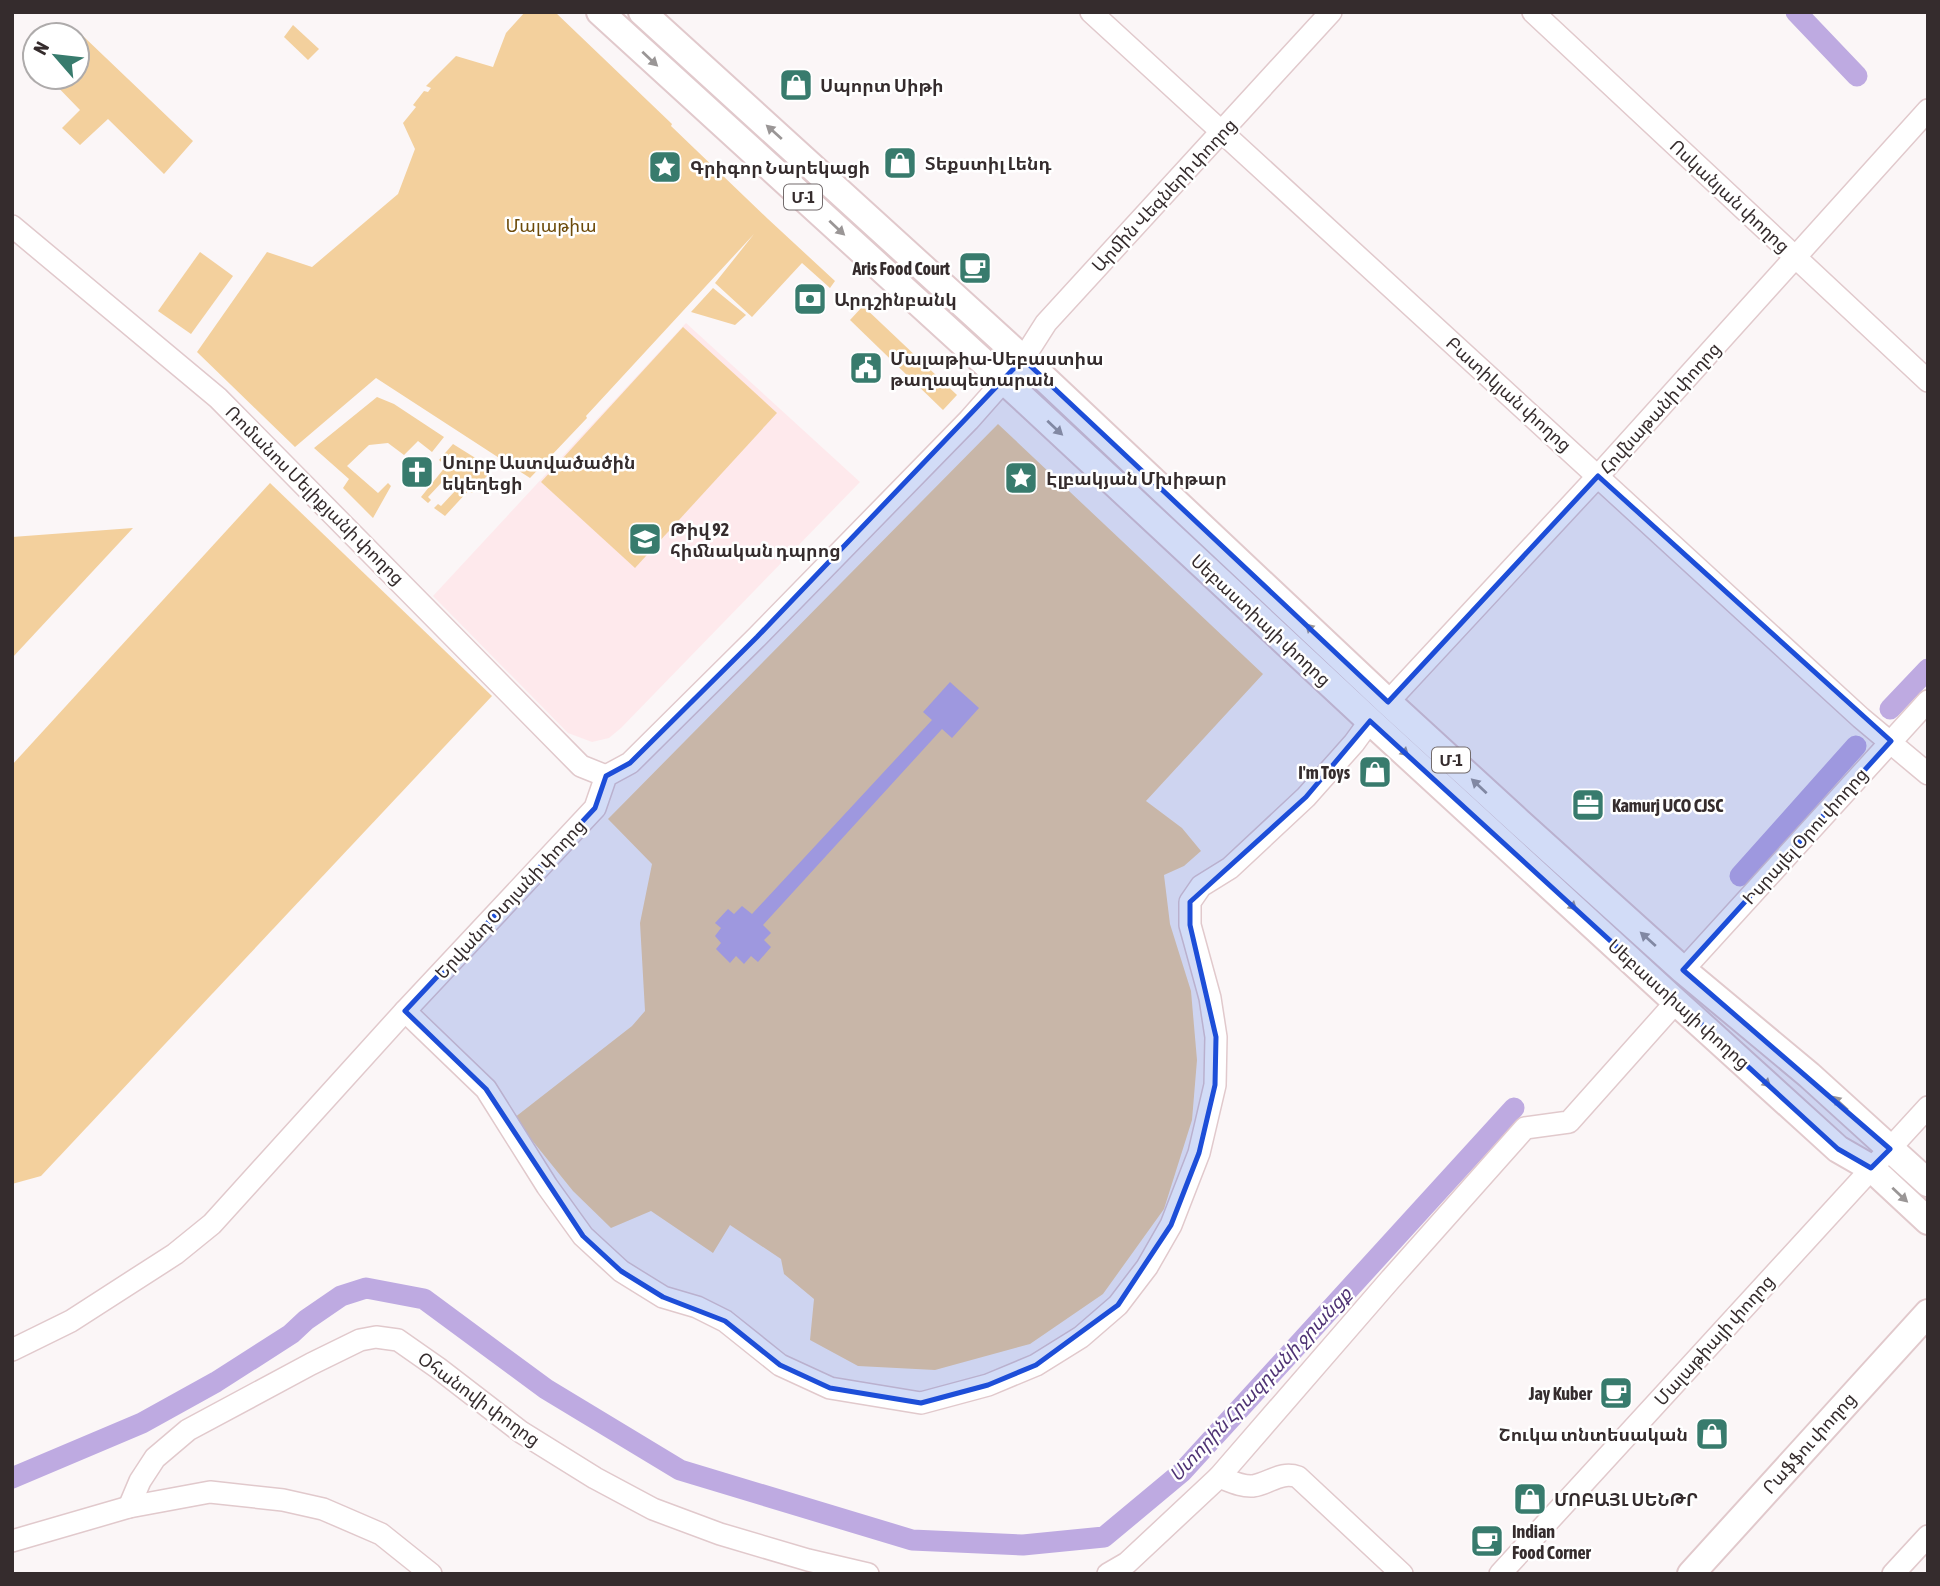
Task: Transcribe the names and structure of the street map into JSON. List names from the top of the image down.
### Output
{
  "streets": {
    "main road": ["Մ-1", "Սեբաստիայի փողոց", "Րաֆֆու փողոց"],
    "street": [
      "Արմին Վեգների փողոց",
      "Ոսկանյան փողոց",
      "Բատիկյան փողոց",
      "Հովնաթանի փողոց",
      "Ռոմանոս Մելիքյանի փողոց",
      "Իսրայել Օրու փողոց",
      "Երվանդ Օտյանի փողոց",
      "Մալաթիայի փողոց",
      "Օհանովի փողոց"
    ]
  },
  "crossings": [
    ["Արմին Վեգների փողոց", "Բատիկյան փողոց"],
    ["Արմին Վեգների փողոց", "Սեբաստիայի փողոց"],
    ["Ոսկանյան փողոց", "Հովնաթանի փողոց"],
    ["Բատիկյան փողոց", "Հովնաթանի փողոց"],
    ["Բատիկյան փողոց", "Իսրայել Օրու փողոց"],
    ["Հովնաթանի փողոց", "Սեբաստիայի փողոց"],
    ["Ռոմանոս Մելիքյանի փողոց", "Երվանդ Օտյանի փողոց"],
    ["Սեբաստիայի փողոց", "Իսրայել Օրու փողոց"],
    ["Սեբաստիայի փողոց", "Մալաթիայի փողոց"]
  ],
  "water": ["Ստորին Հրազդանի ջրանցք"],
  "parks": ["Մալաթիա"],
  "places": {
    "shop": [
      "Սպորտ Սիթի",
      "Տեքստիլ Լենդ",
      "I'm Toys",
      "Շուկա տնտեսական",
      "ՄՈԲԱՅԼ ՍԵՆԹՐ"
    ],
    "place": ["Գրիգոր Նարեկացի", "Էլբակյան Մխիթար"],
    "cafe": ["Aris Food Court", "Jay Kuber", "Indian Food Corner"],
    "bank": ["Արդշինբանկ"],
    "public building": ["Մալաթիա-Սեբաստիա թաղապետարան"],
    "church": ["Սուրբ Աստվածածին եկեղեցի"],
    "school or university": ["Թիվ 92 հիմնական դպրոց"],
    "office": ["Kamurj UCO CJSC"]
  },
  "north": "top left"
}
